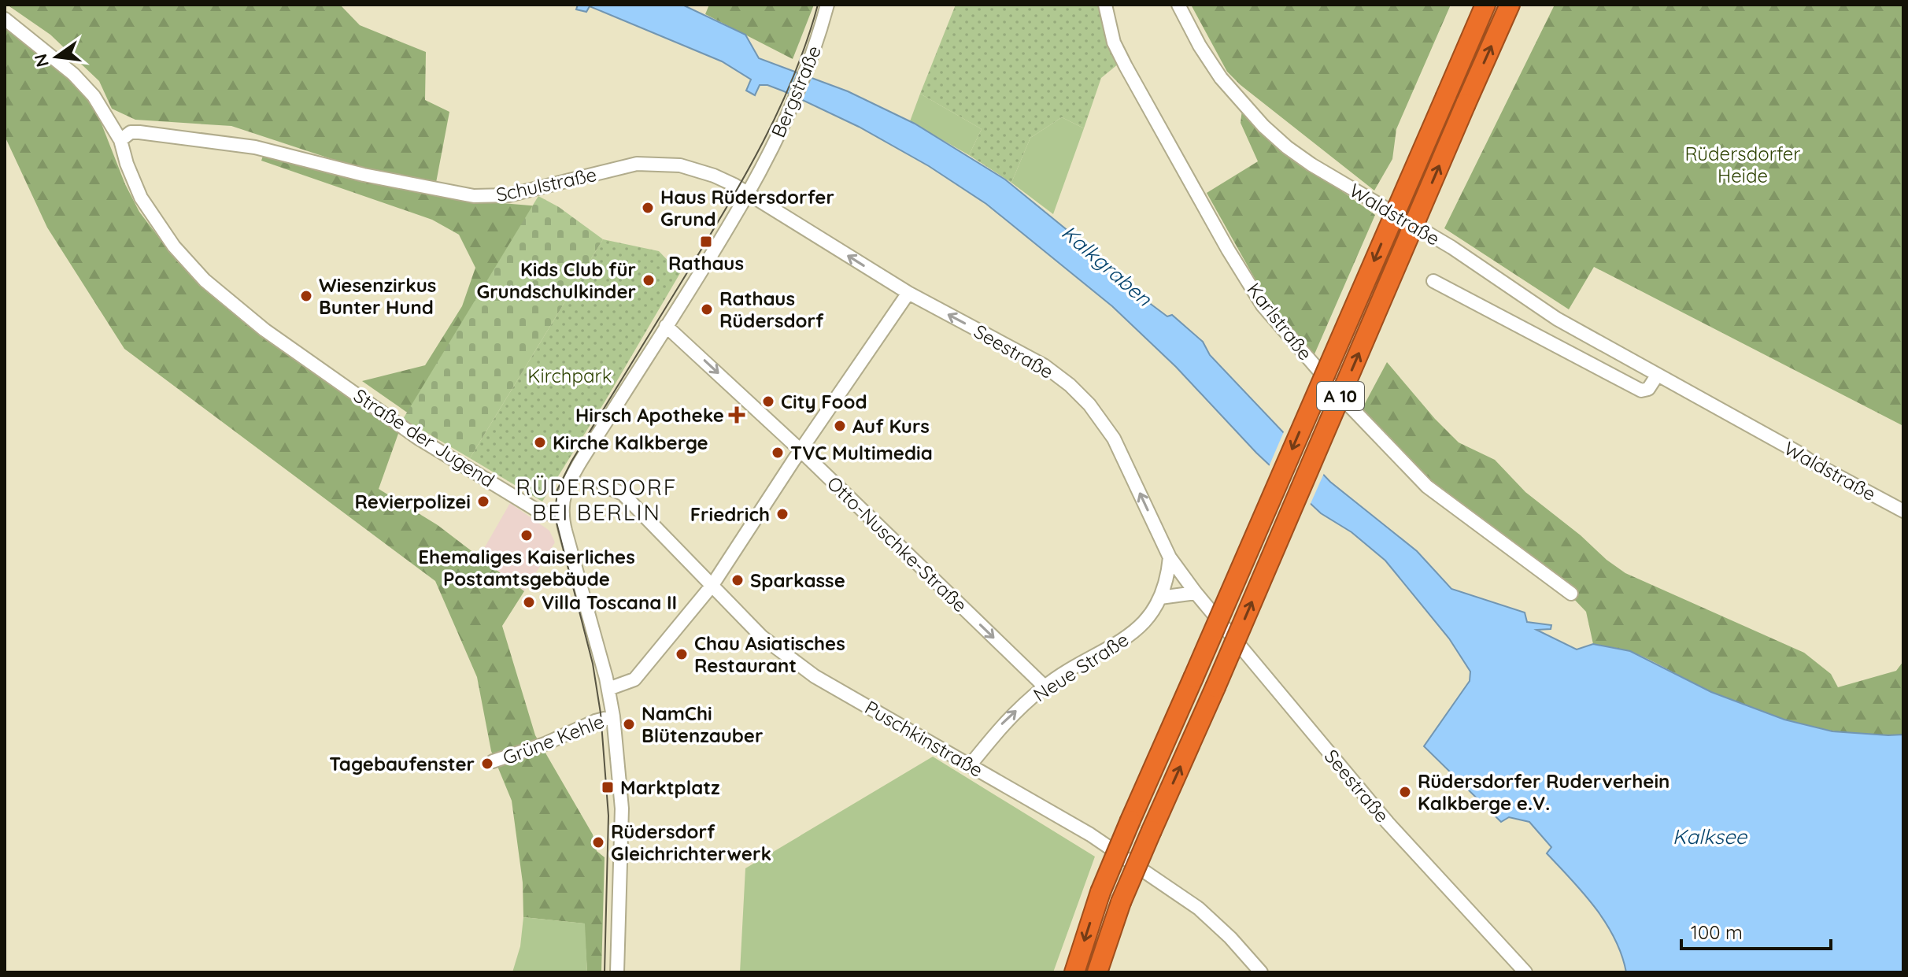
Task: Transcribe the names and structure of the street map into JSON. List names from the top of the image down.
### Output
{
  "streets": {
    "highway": ["A 10"],
    "street": [
      "Bergstraße",
      "Schulstraße",
      "Waldstraße",
      "Karlstraße",
      "Seestraße",
      "Straße der Jugend",
      "Otto-Nuschke-Straße",
      "Neue Straße",
      "Puschkinstraße",
      "Grüne Kehle"
    ]
  },
  "crossings": [
    ["Bergstraße", "Schulstraße"],
    ["Bergstraße", "Straße der Jugend"],
    ["Bergstraße", "Otto-Nuschke-Straße"],
    ["Schulstraße", "Seestraße"],
    ["Schulstraße", "Straße der Jugend"],
    ["Seestraße", "Neue Straße"],
    ["Otto-Nuschke-Straße", "Neue Straße"],
    ["Neue Straße", "Puschkinstraße"]
  ],
  "one_way": ["Seestraße", "Otto-Nuschke-Straße", "Neue Straße"],
  "districts": ["RÜDERSDORF BEI BERLIN"],
  "water": ["Kalkgraben", "Kalksee"],
  "parks": ["Rüdersdorfer Heide", "Kirchpark"],
  "places": {
    "other": [
      "Haus Rüdersdorfer Grund",
      "Kids Club für Grundschulkinder",
      "Wiesenzirkus Bunter Hund",
      "Rathaus Rüdersdorf",
      "City Food",
      "Auf Kurs",
      "Kirche Kalkberge",
      "TVC Multimedia",
      "Revierpolizei",
      "Friedrich",
      "Ehemaliges Kaiserliches Postamtsgebäude",
      "Sparkasse",
      "Villa Toscana II",
      "Chau Asiatisches Restaurant",
      "NamChi Blütenzauber",
      "Tagebaufenster",
      "Rüdersdorfer Ruderverhein Kalkberge e.V.",
      "Rüdersdorf Gleichrichterwerk"
    ],
    "transit": ["Rathaus", "Marktplatz"],
    "health": ["Hirsch Apotheke"]
  },
  "scale_bar": "100 m",
  "north": "left"
}
